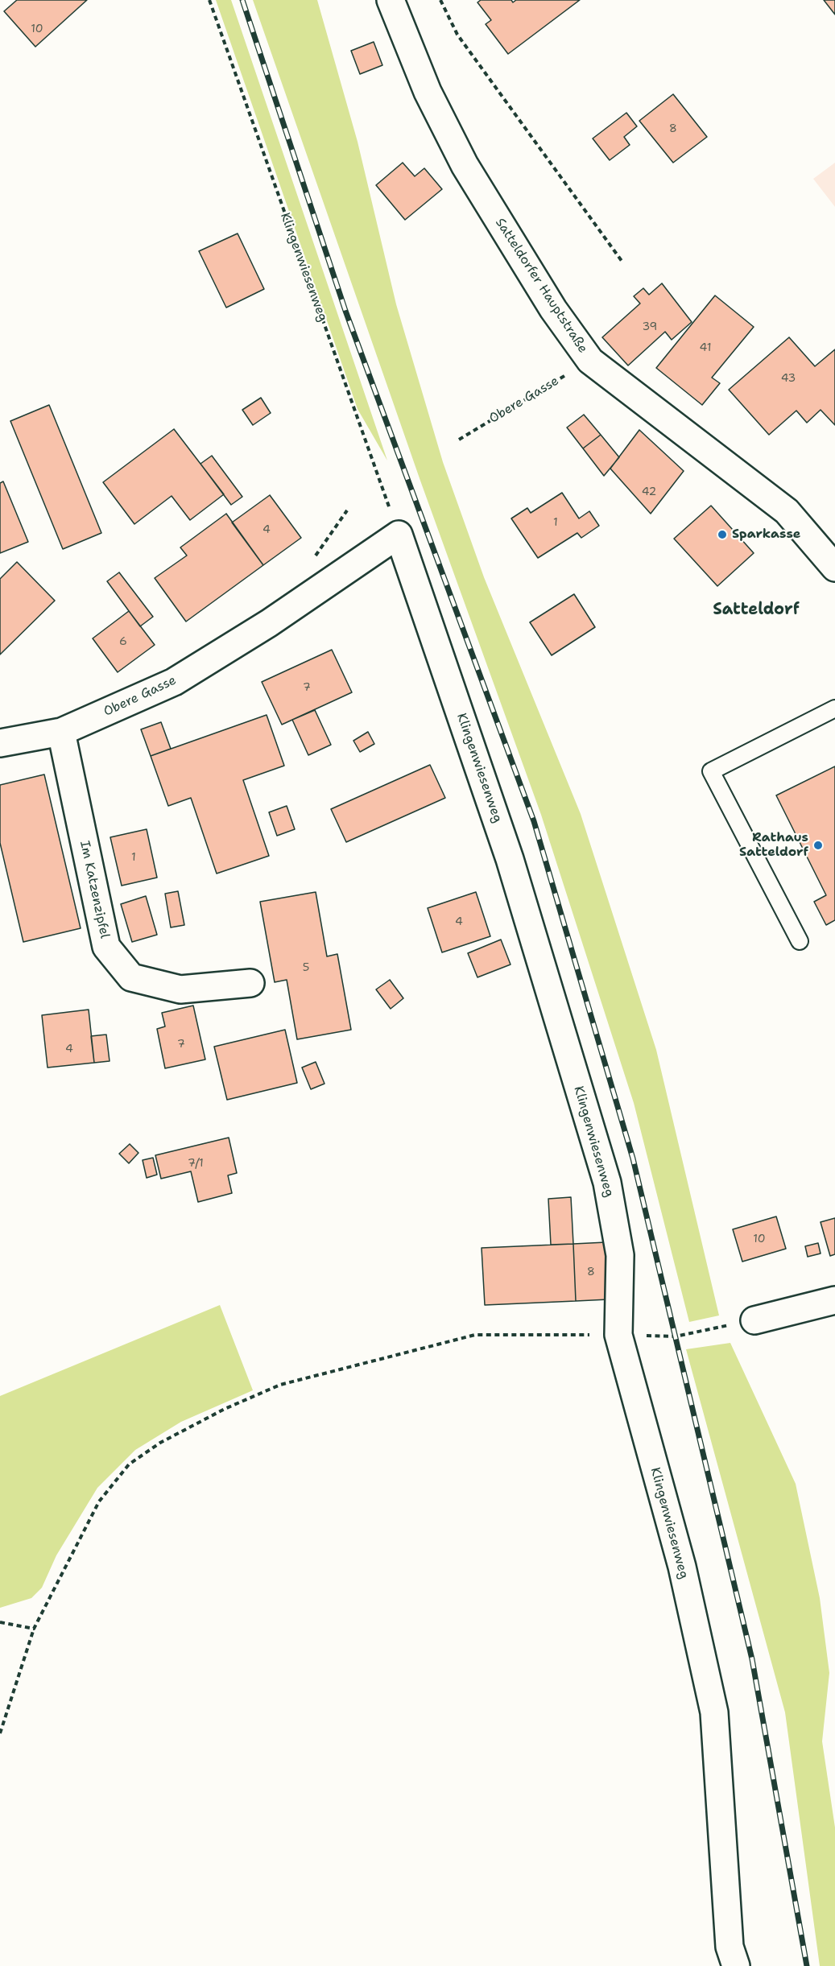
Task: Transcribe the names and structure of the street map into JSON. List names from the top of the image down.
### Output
{
  "streets": {
    "street": [
      "Klingenwiesenweg",
      "Satteldorfer Hauptstraße",
      "Obere Gasse",
      "Im Katzenzipfel"
    ]
  },
  "crossings": [
    ["Klingenwiesenweg", "Obere Gasse"],
    ["Satteldorfer Hauptstraße", "Obere Gasse"],
    ["Obere Gasse", "Im Katzenzipfel"]
  ],
  "districts": ["Satteldorf"],
  "places": ["Sparkasse", "Rathaus Satteldorf"],
  "house_numbers": [
    "10",
    "8",
    "39",
    "41",
    "43",
    "42",
    "1",
    "4",
    "6",
    "7",
    "1",
    "4",
    "5",
    "7",
    "4",
    "7/1",
    "10",
    "8"
  ]
}
